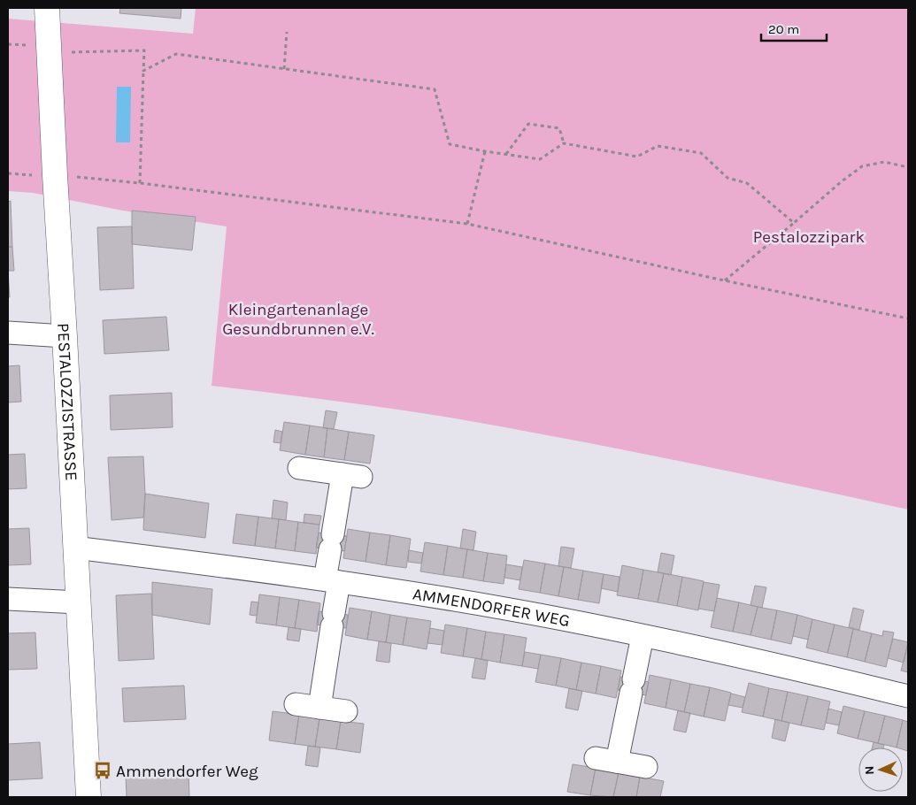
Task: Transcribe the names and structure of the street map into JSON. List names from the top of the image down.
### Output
{
  "streets": {
    "street": ["PESTALOZZISTRASSE", "AMMENDORFER WEG"]
  },
  "crossings": [
    ["PESTALOZZISTRASSE", "AMMENDORFER WEG"]
  ],
  "parks": ["Pestalozzipark", "Kleingartenanlage Gesundbrunnen e.V."],
  "places": {
    "bus stop": ["Ammendorfer Weg"]
  },
  "scale_bar": "20 m",
  "north": "left"
}
